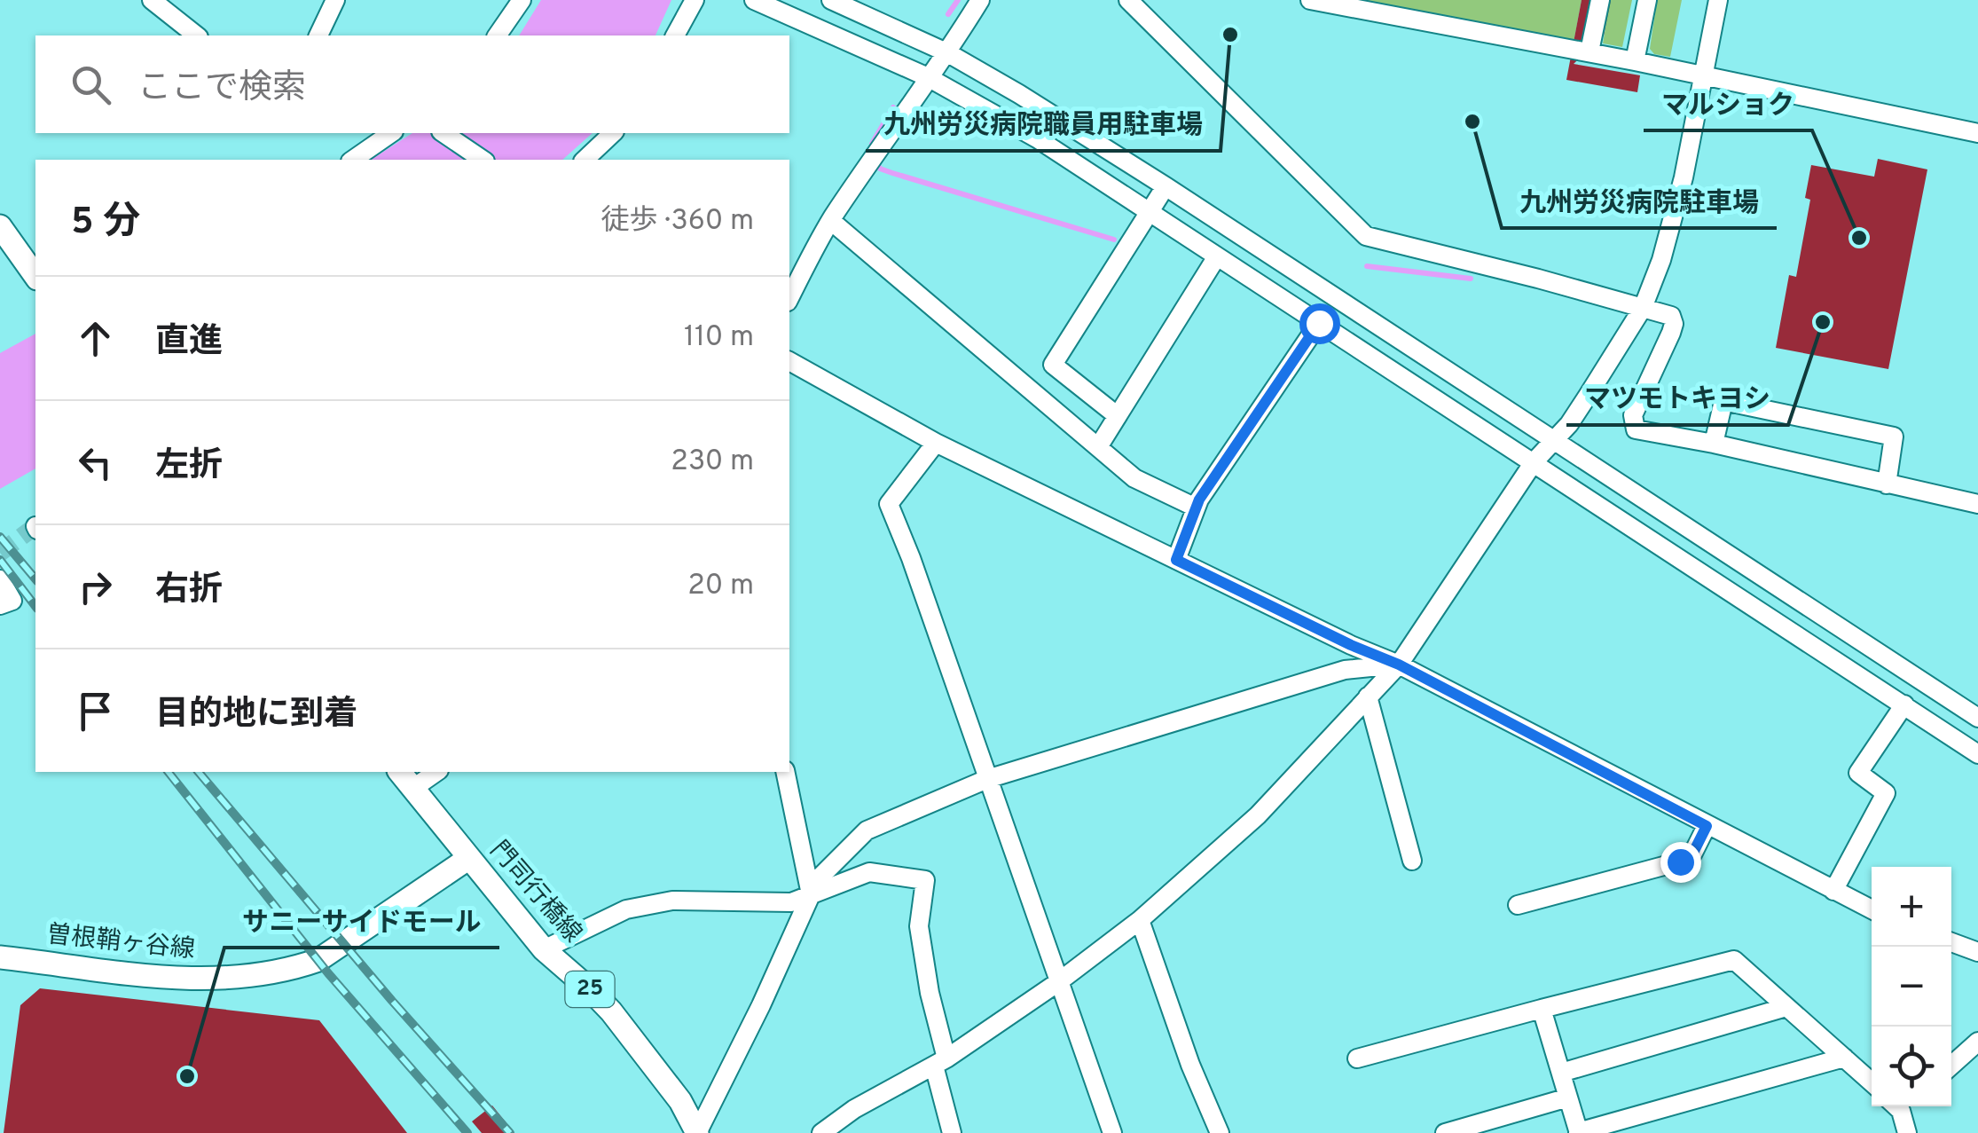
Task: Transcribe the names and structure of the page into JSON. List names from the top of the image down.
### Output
{
  "streets": {
    "main road": ["門司行橋線", "曽根鞘ヶ谷線", "25"]
  },
  "crossings": [
    ["門司行橋線", "曽根鞘ヶ谷線"]
  ],
  "places": [
    "九州労災病院職員用駐車場",
    "九州労災病院駐車場",
    "マルショク",
    "マツモトキヨシ",
    "サニーサイドモール"
  ],
  "page": {
    "search": "ここで検索",
    "heading": ["5 分", "徒歩 · 360 m"],
    "list": [
      ["直進", "110 m"],
      ["左折", "230 m"],
      ["右折", "20 m"],
      "目的地に到着"
    ],
    "map_buttons": ["+", "−"]
  }
}
